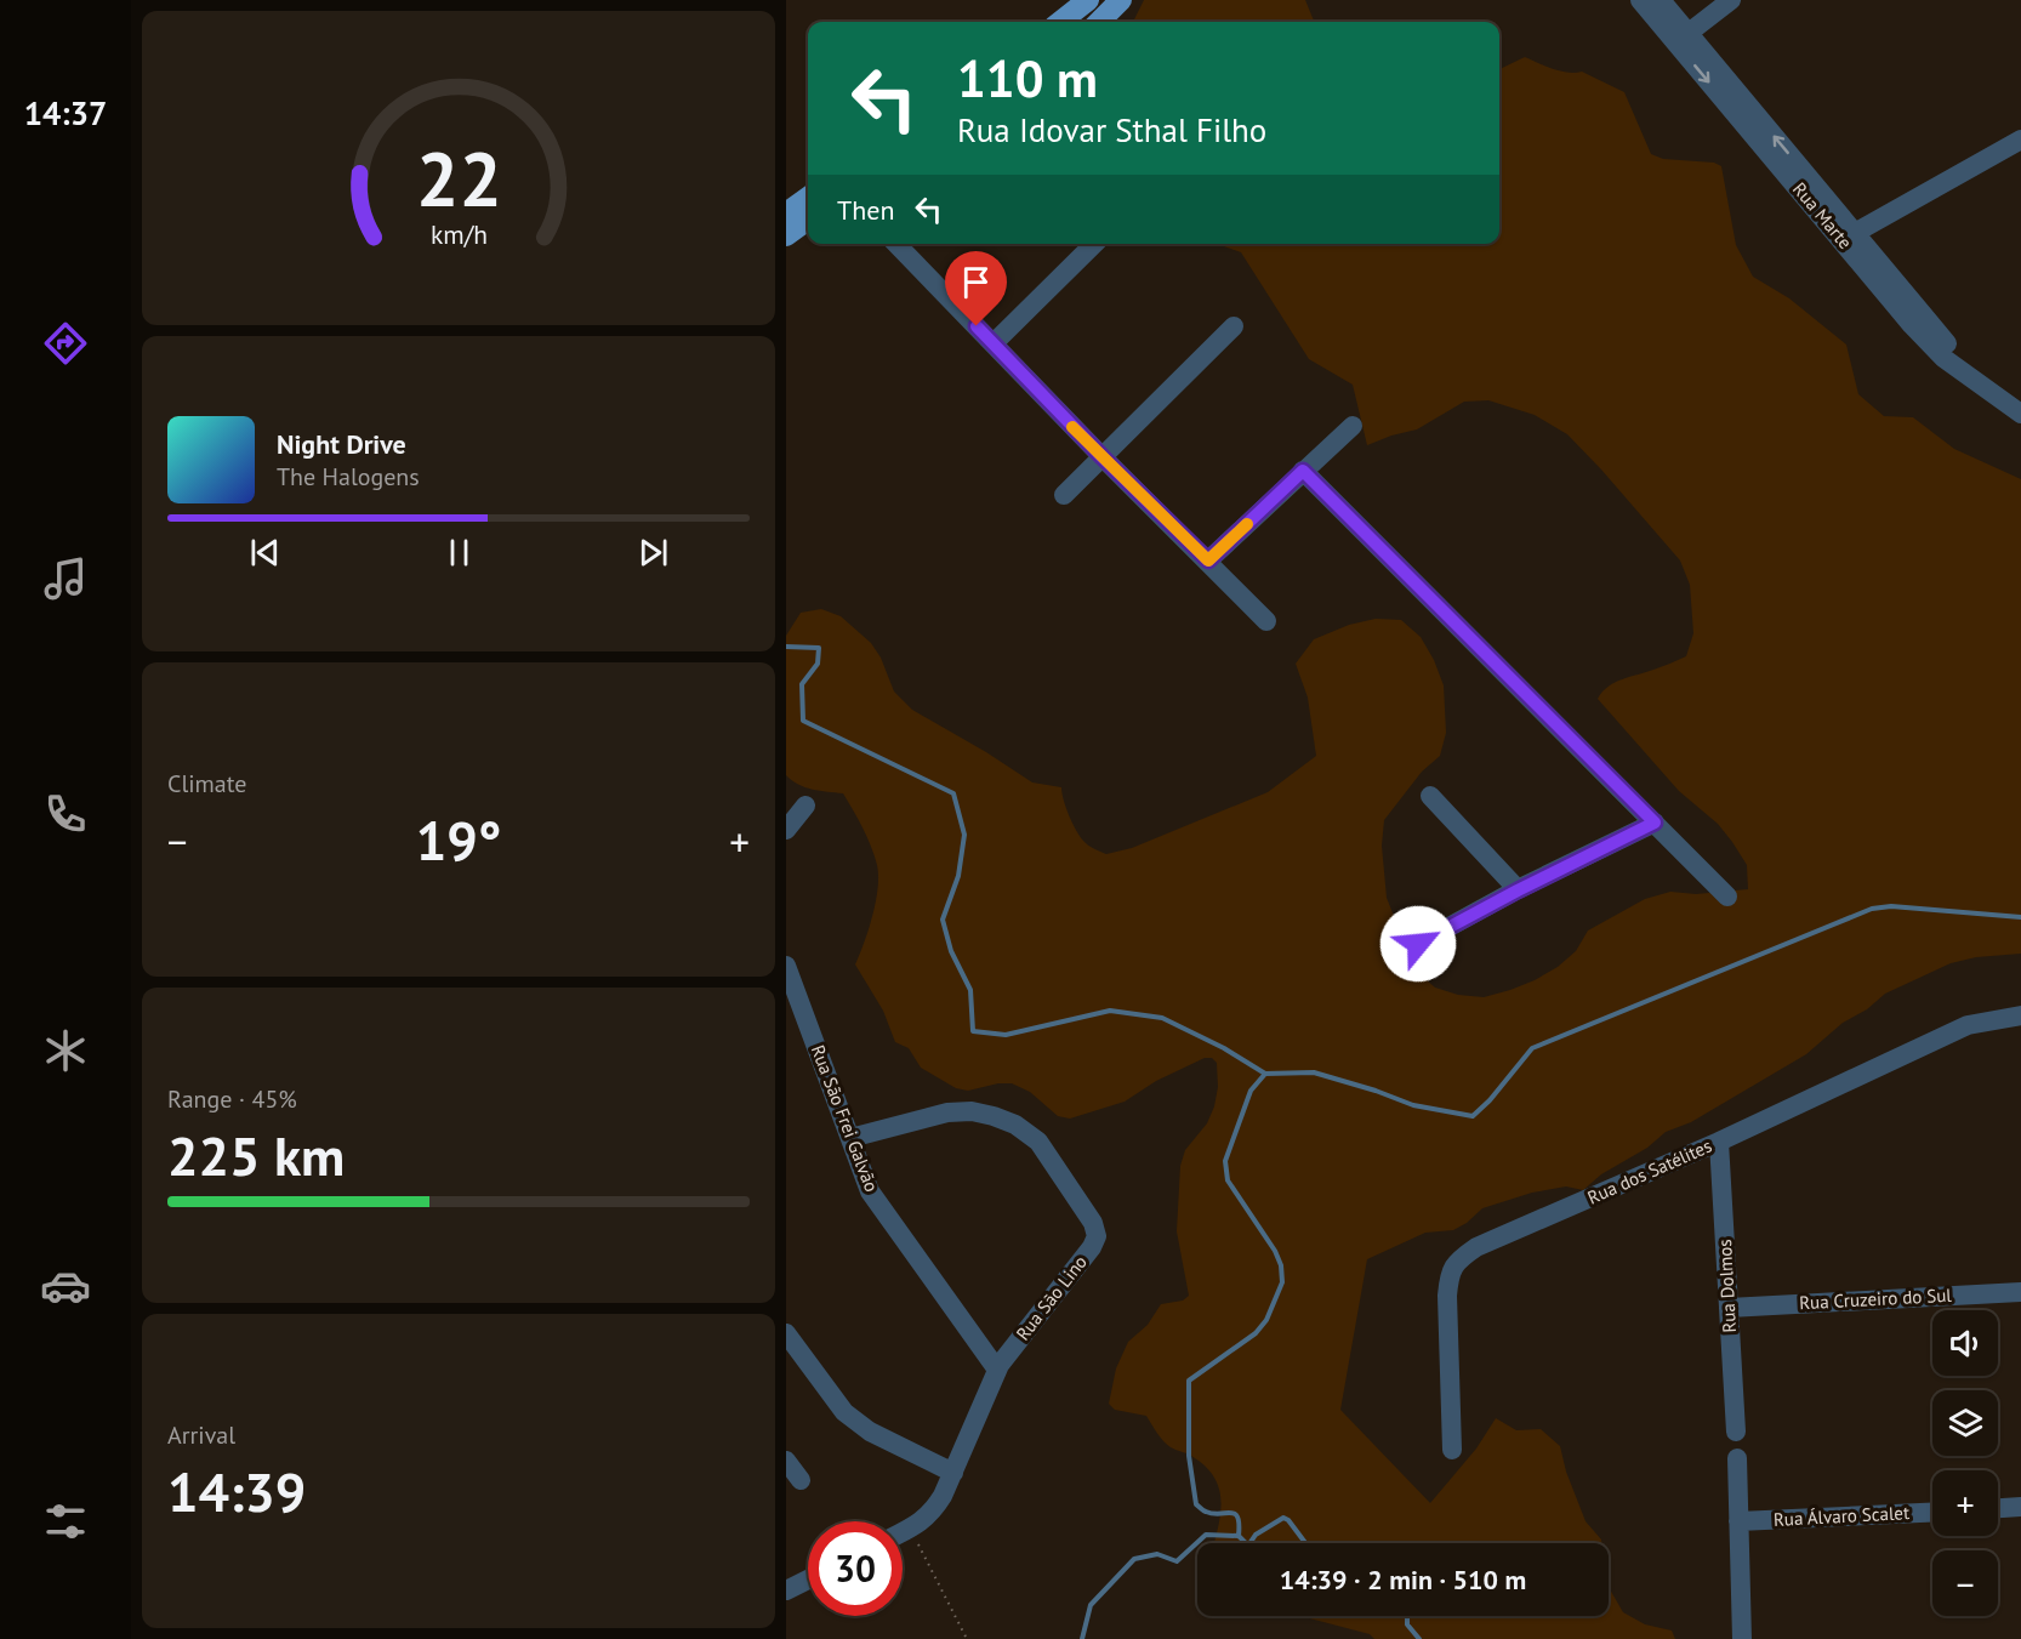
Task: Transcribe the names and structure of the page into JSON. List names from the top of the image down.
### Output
{
  "streets": {
    "street": [
      "Rua Marte",
      "Rua São Frei Galvão",
      "Rua dos Satélites",
      "Rua Dolmos",
      "Rua São Lino",
      "Rua Cruzeiro do Sul",
      "Rua Álvaro Scalet"
    ]
  },
  "crossings": [
    ["Rua São Frei Galvão", "Rua São Lino"],
    ["Rua dos Satélites", "Rua Dolmos"],
    ["Rua Dolmos", "Rua Cruzeiro do Sul"]
  ],
  "page": {
    "tabs": "14:37",
    "turn": ["110 m", "Rua Idovar Sthal Filho"],
    "then": "Then",
    "song": ["Night Drive", "The Halogens"],
    "tile": [
      "Climate",
      ["Range · 45%", "225 km"],
      ["Arrival", "14:39"]
    ],
    "heat": ["−", "19°", "+"],
    "map_buttons": ["+", "−"],
    "limit": "30",
    "trip": "14:39 · 2 min · 510 m",
    "gauge": ["22", "km/h"]
  }
}
